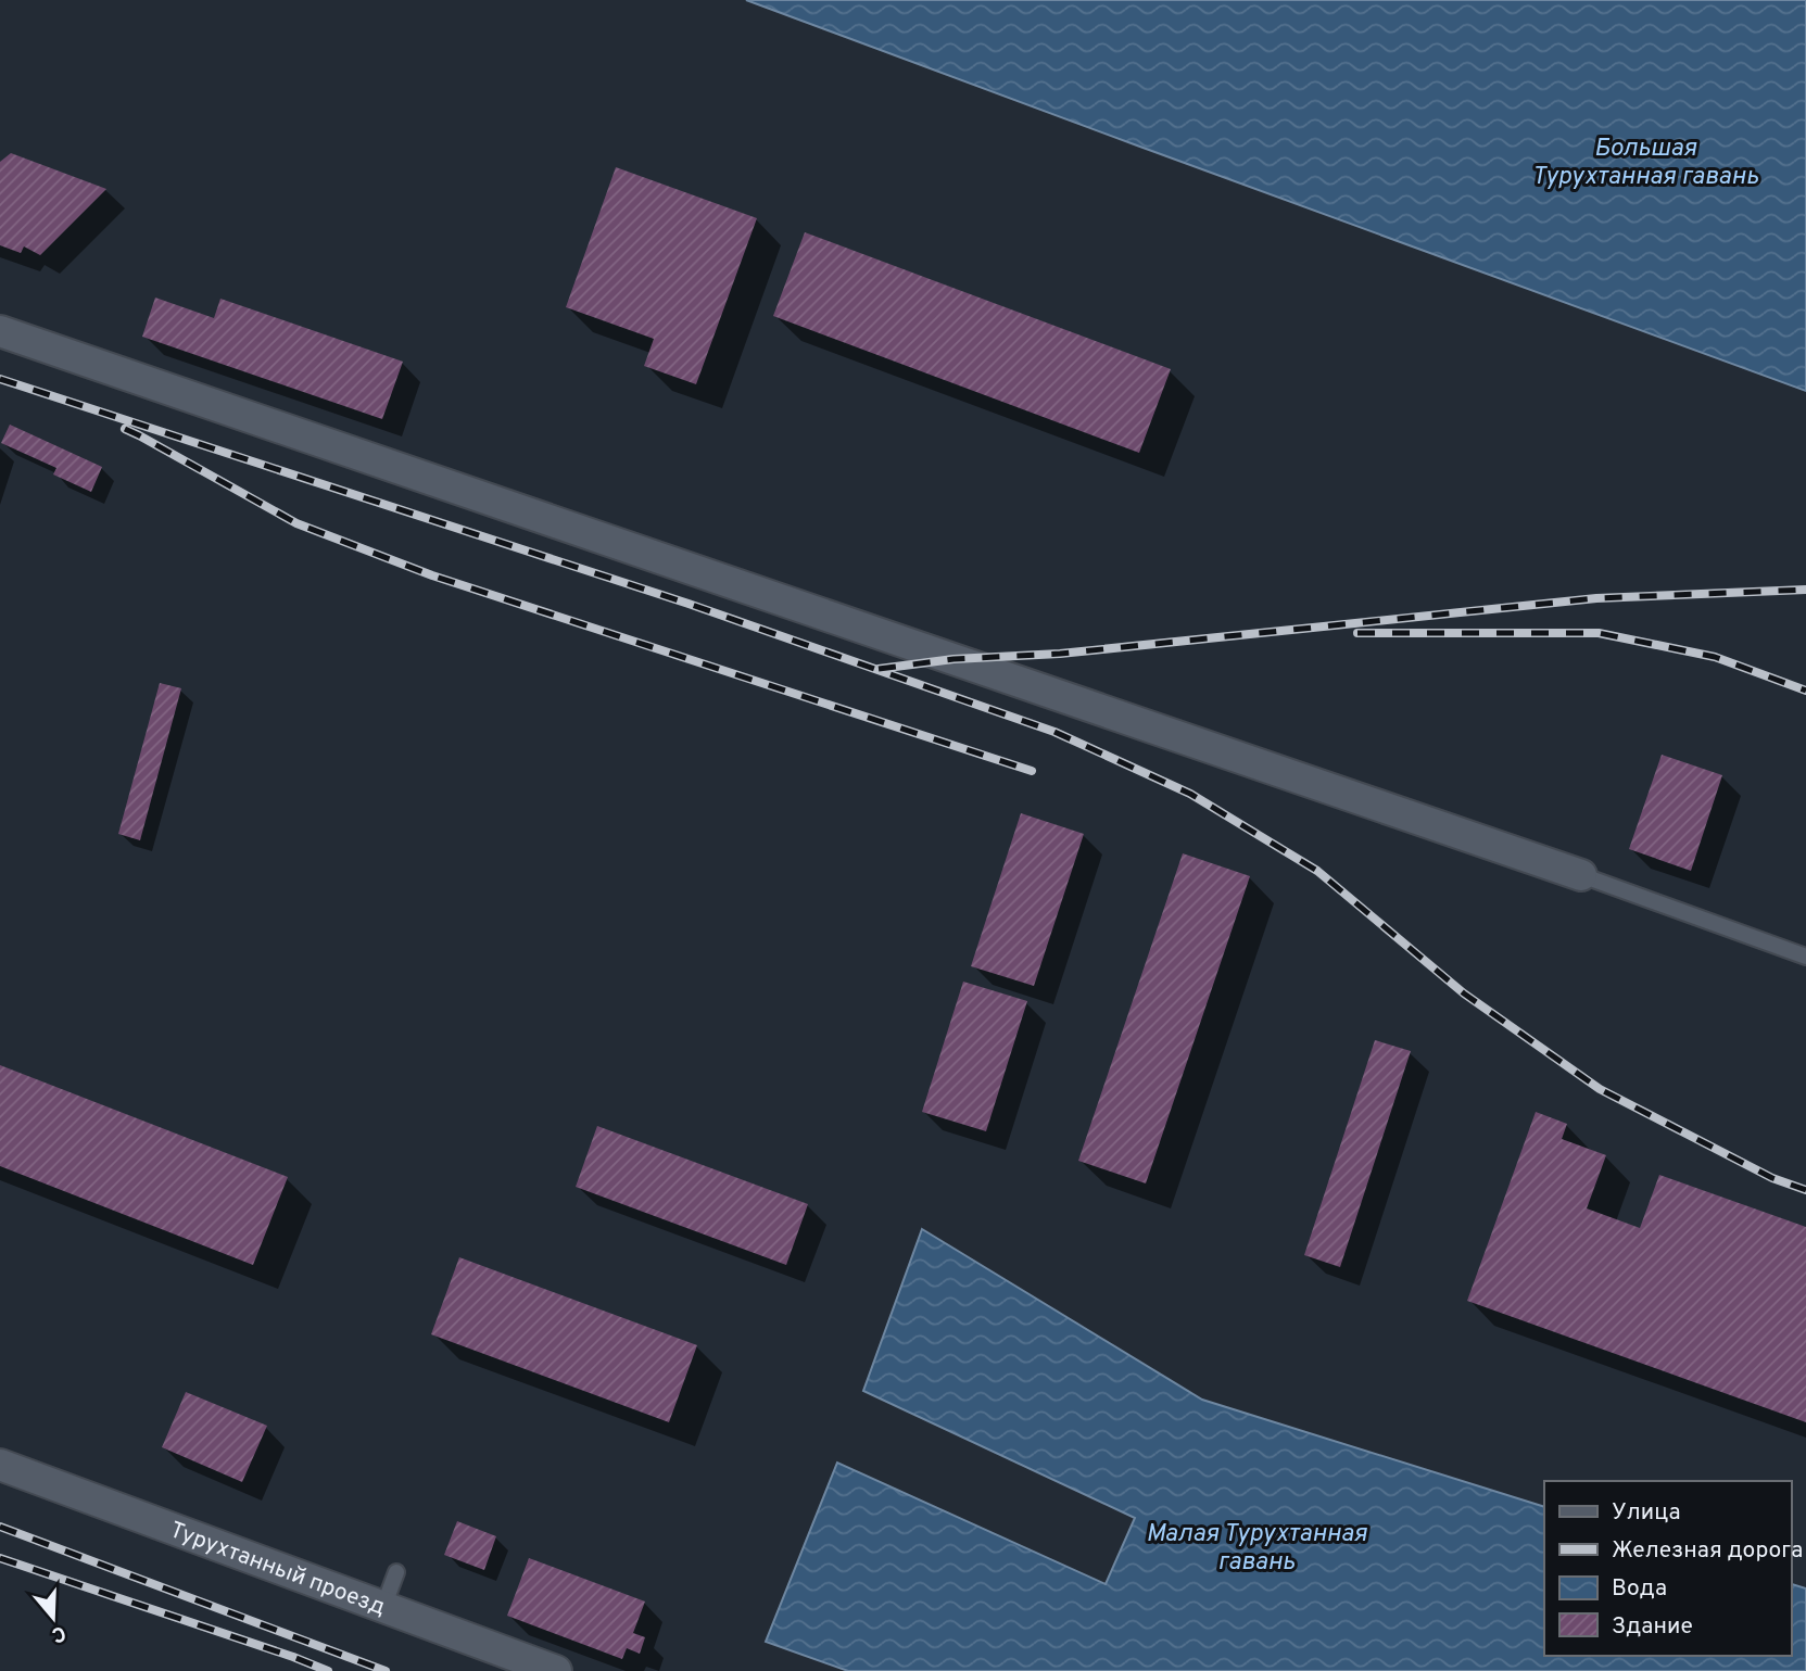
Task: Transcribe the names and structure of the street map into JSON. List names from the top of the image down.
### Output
{
  "streets": {
    "street": ["Турухтанный проезд"]
  },
  "water": ["Большая Турухтанная гавань", "Малая Турухтанная гавань"],
  "legend": [
    "Улица",
    "Железная дорога",
    "Вода",
    "Здание"
  ],
  "north": "bottom"
}
